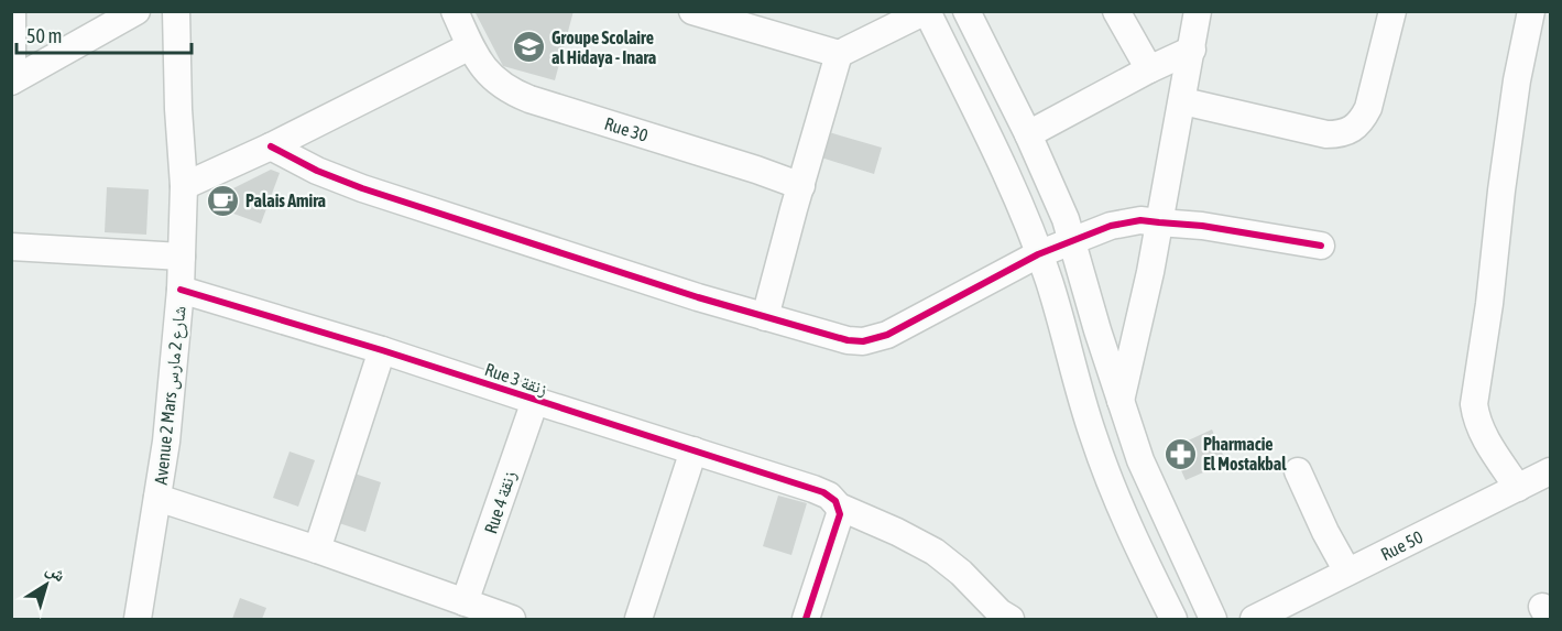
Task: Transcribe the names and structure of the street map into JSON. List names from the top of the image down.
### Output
{
  "streets": {
    "street": [
      "Rue 30",
      "Rue 3 زنقة",
      "Avenue 2 Mars شارع 2 مارس",
      "Rue 4 زنقة",
      "Rue 50"
    ]
  },
  "crossings": [
    ["Rue 3 زنقة", "Avenue 2 Mars شارع 2 مارس"],
    ["Rue 3 زنقة", "Rue 4 زنقة"]
  ],
  "places": {
    "school or university": ["Groupe Scolaire al Hidaya - Inara"],
    "cafe": ["Palais Amira"],
    "pharmacy": ["Pharmacie El Mostakbal"]
  },
  "scale_bar": "50 m",
  "north": "top right"
}
